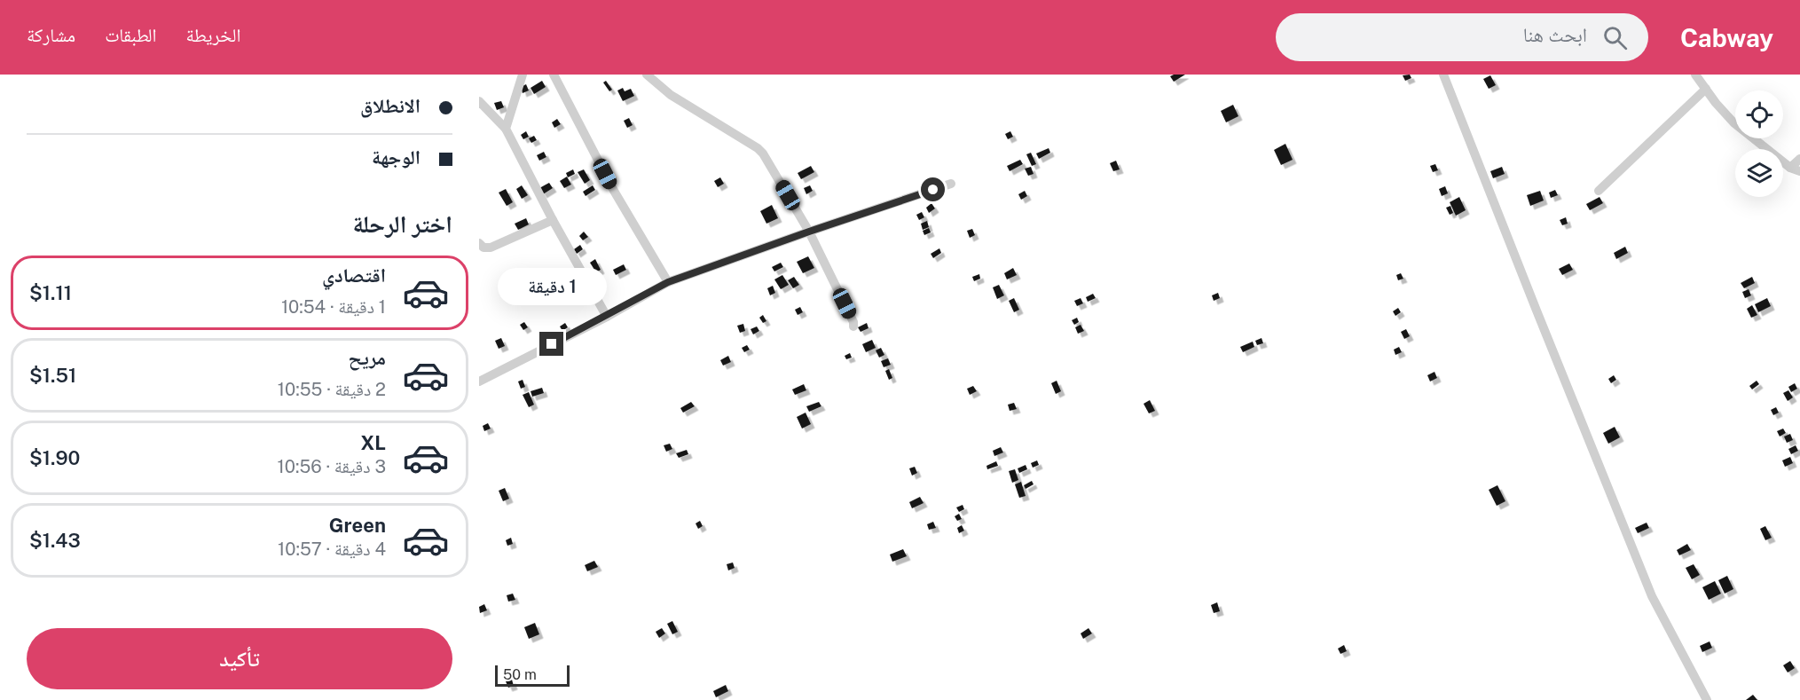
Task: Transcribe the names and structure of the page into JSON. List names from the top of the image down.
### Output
{
  "scale_bar": "50 m",
  "page": {
    "header": "Cabway",
    "search": "ابحث هنا",
    "nav": ["الخريطة", "الطبقات", "مشاركة"],
    "banner": ["الانطلاق", "الوجهة"],
    "heading": "اختر الرحلة",
    "list": [
      {
        "name": "اقتصادي",
        "note": "1 دقيقة · 10:54",
        "value": "$1.11"
      },
      {
        "name": "مريح",
        "note": "2 دقيقة · 10:55",
        "value": "$1.51"
      },
      {
        "name": "XL",
        "note": "3 دقيقة · 10:56",
        "value": "$1.90"
      },
      {
        "name": "Green",
        "note": "4 دقيقة · 10:57",
        "value": "$1.43"
      }
    ],
    "bubble": "1 دقيقة",
    "buttons": "تأكيد",
    "scale": "50 m"
  }
}
